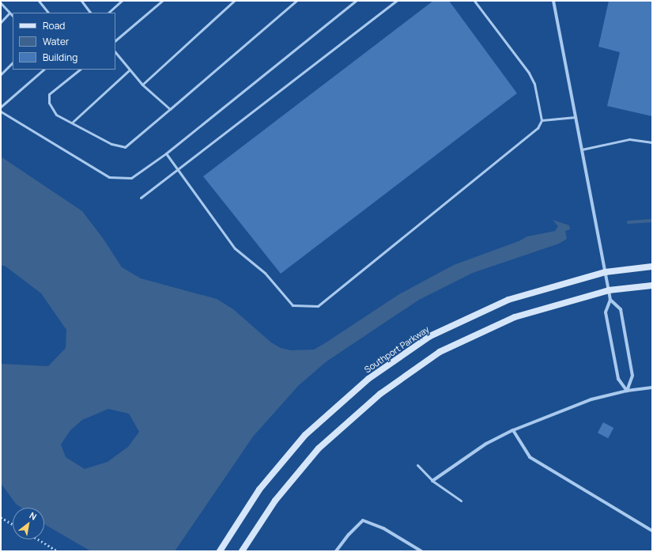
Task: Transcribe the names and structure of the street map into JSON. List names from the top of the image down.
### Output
{
  "streets": {
    "main road": ["Southport Parkway"]
  },
  "legend": ["Road", "Water", "Building"],
  "north": "top right"
}
